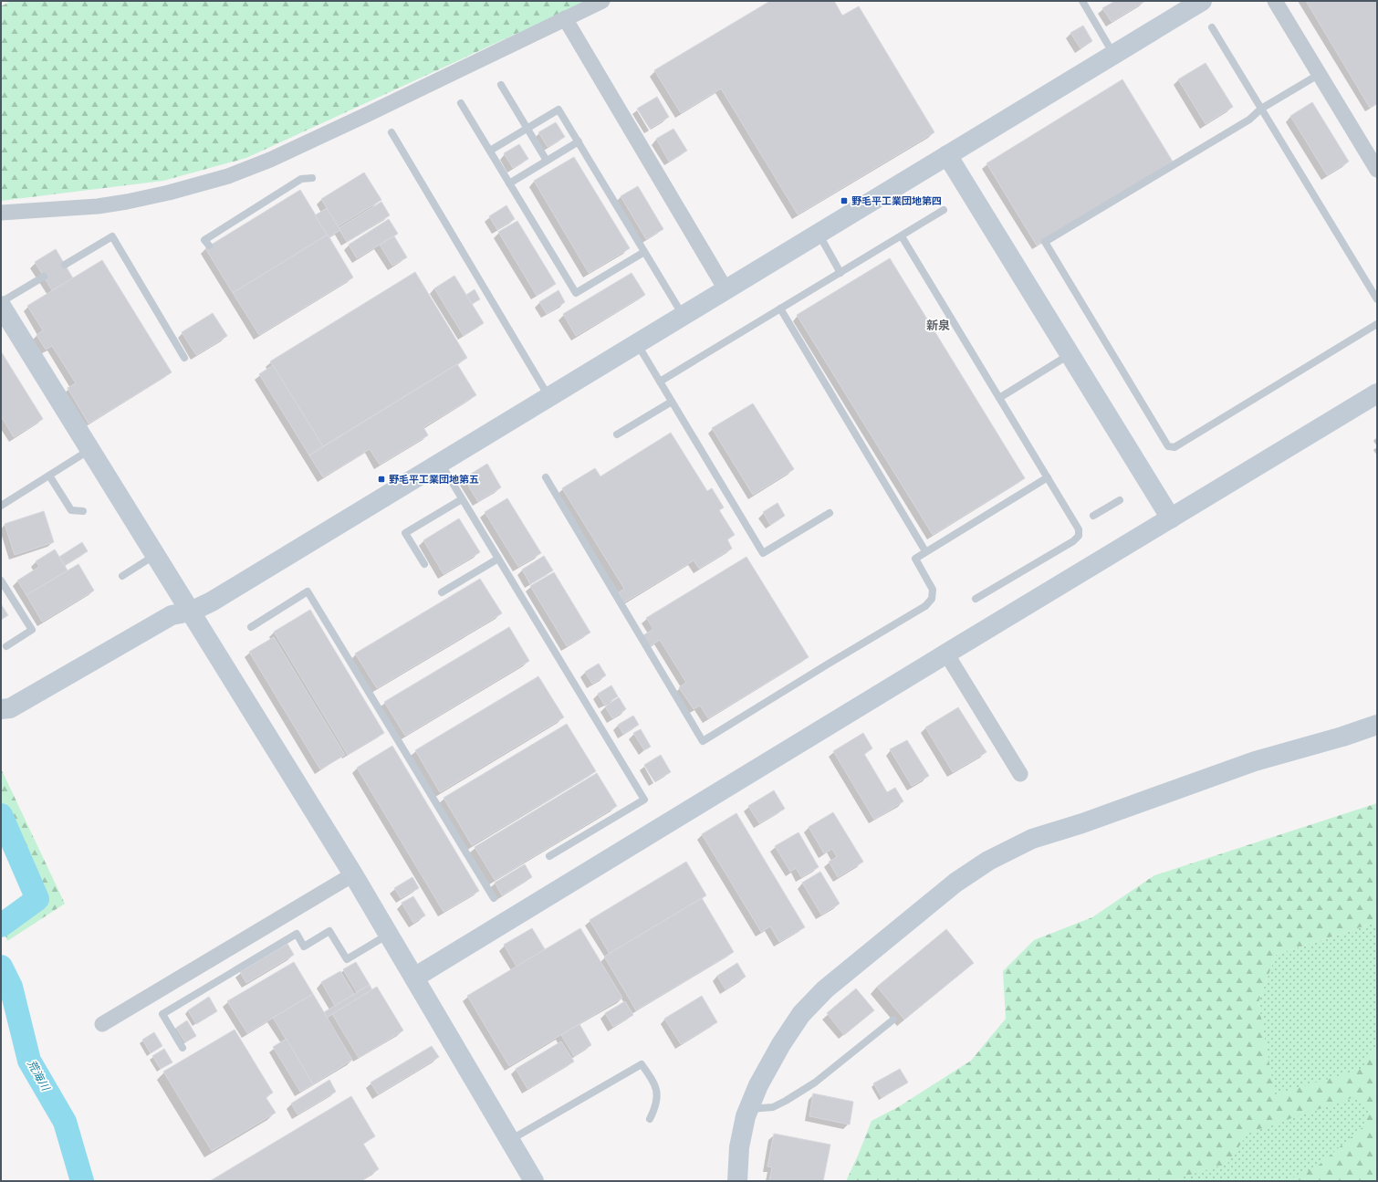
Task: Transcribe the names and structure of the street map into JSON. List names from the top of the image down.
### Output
{
  "districts": ["新泉"],
  "water": ["荒海川"],
  "places": {
    "transit": ["野毛平工業団地第四", "野毛平工業団地第五"]
  }
}
